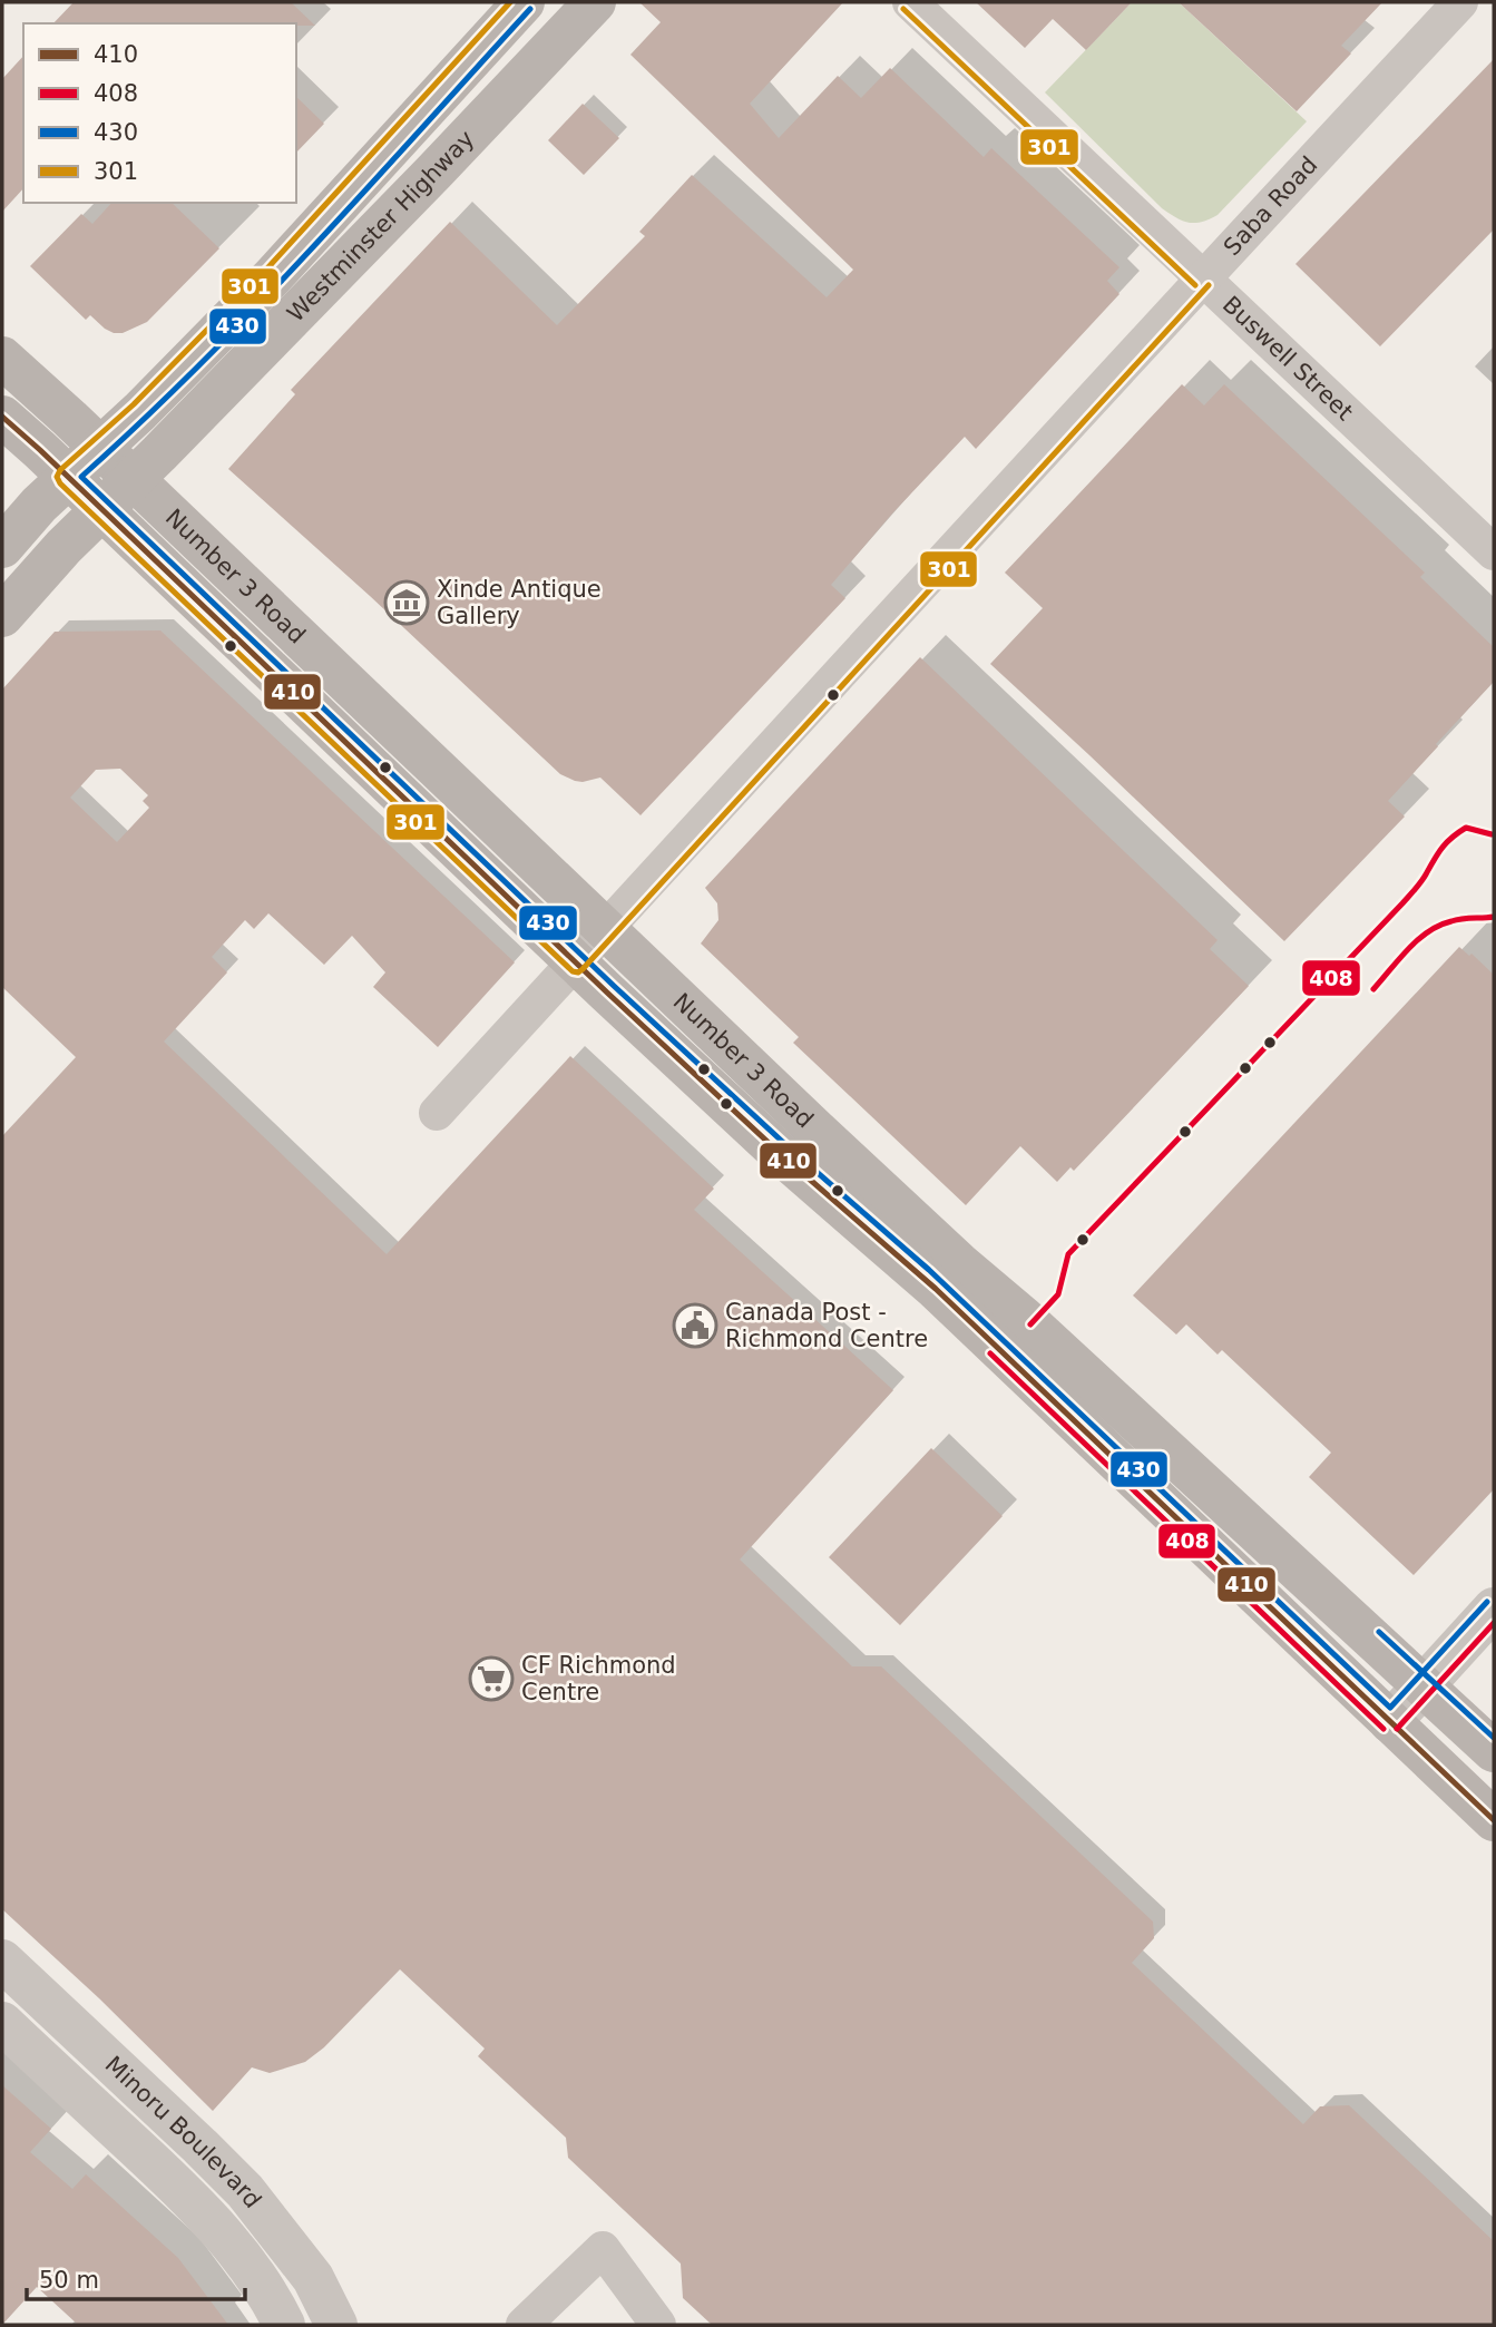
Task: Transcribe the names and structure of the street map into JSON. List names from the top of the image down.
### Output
{
  "streets": {
    "main road": ["Westminster Highway", "Number 3 Road"],
    "street": ["Saba Road", "Buswell Street", "Minoru Boulevard"]
  },
  "crossings": [
    ["Saba Road", "Buswell Street"],
    ["Saba Road", "Number 3 Road"],
    ["Westminster Highway", "Number 3 Road"]
  ],
  "places": {
    "museum": ["Xinde Antique Gallery"],
    "public building": ["Canada Post - Richmond Centre"],
    "supermarket": ["CF Richmond Centre"]
  },
  "lines": [
    "transit line 301",
    "transit line 430",
    "transit line 410",
    "transit line 408"
  ],
  "legend": [
    "410",
    "408",
    "430",
    "301"
  ],
  "scale_bar": "50 m"
}
